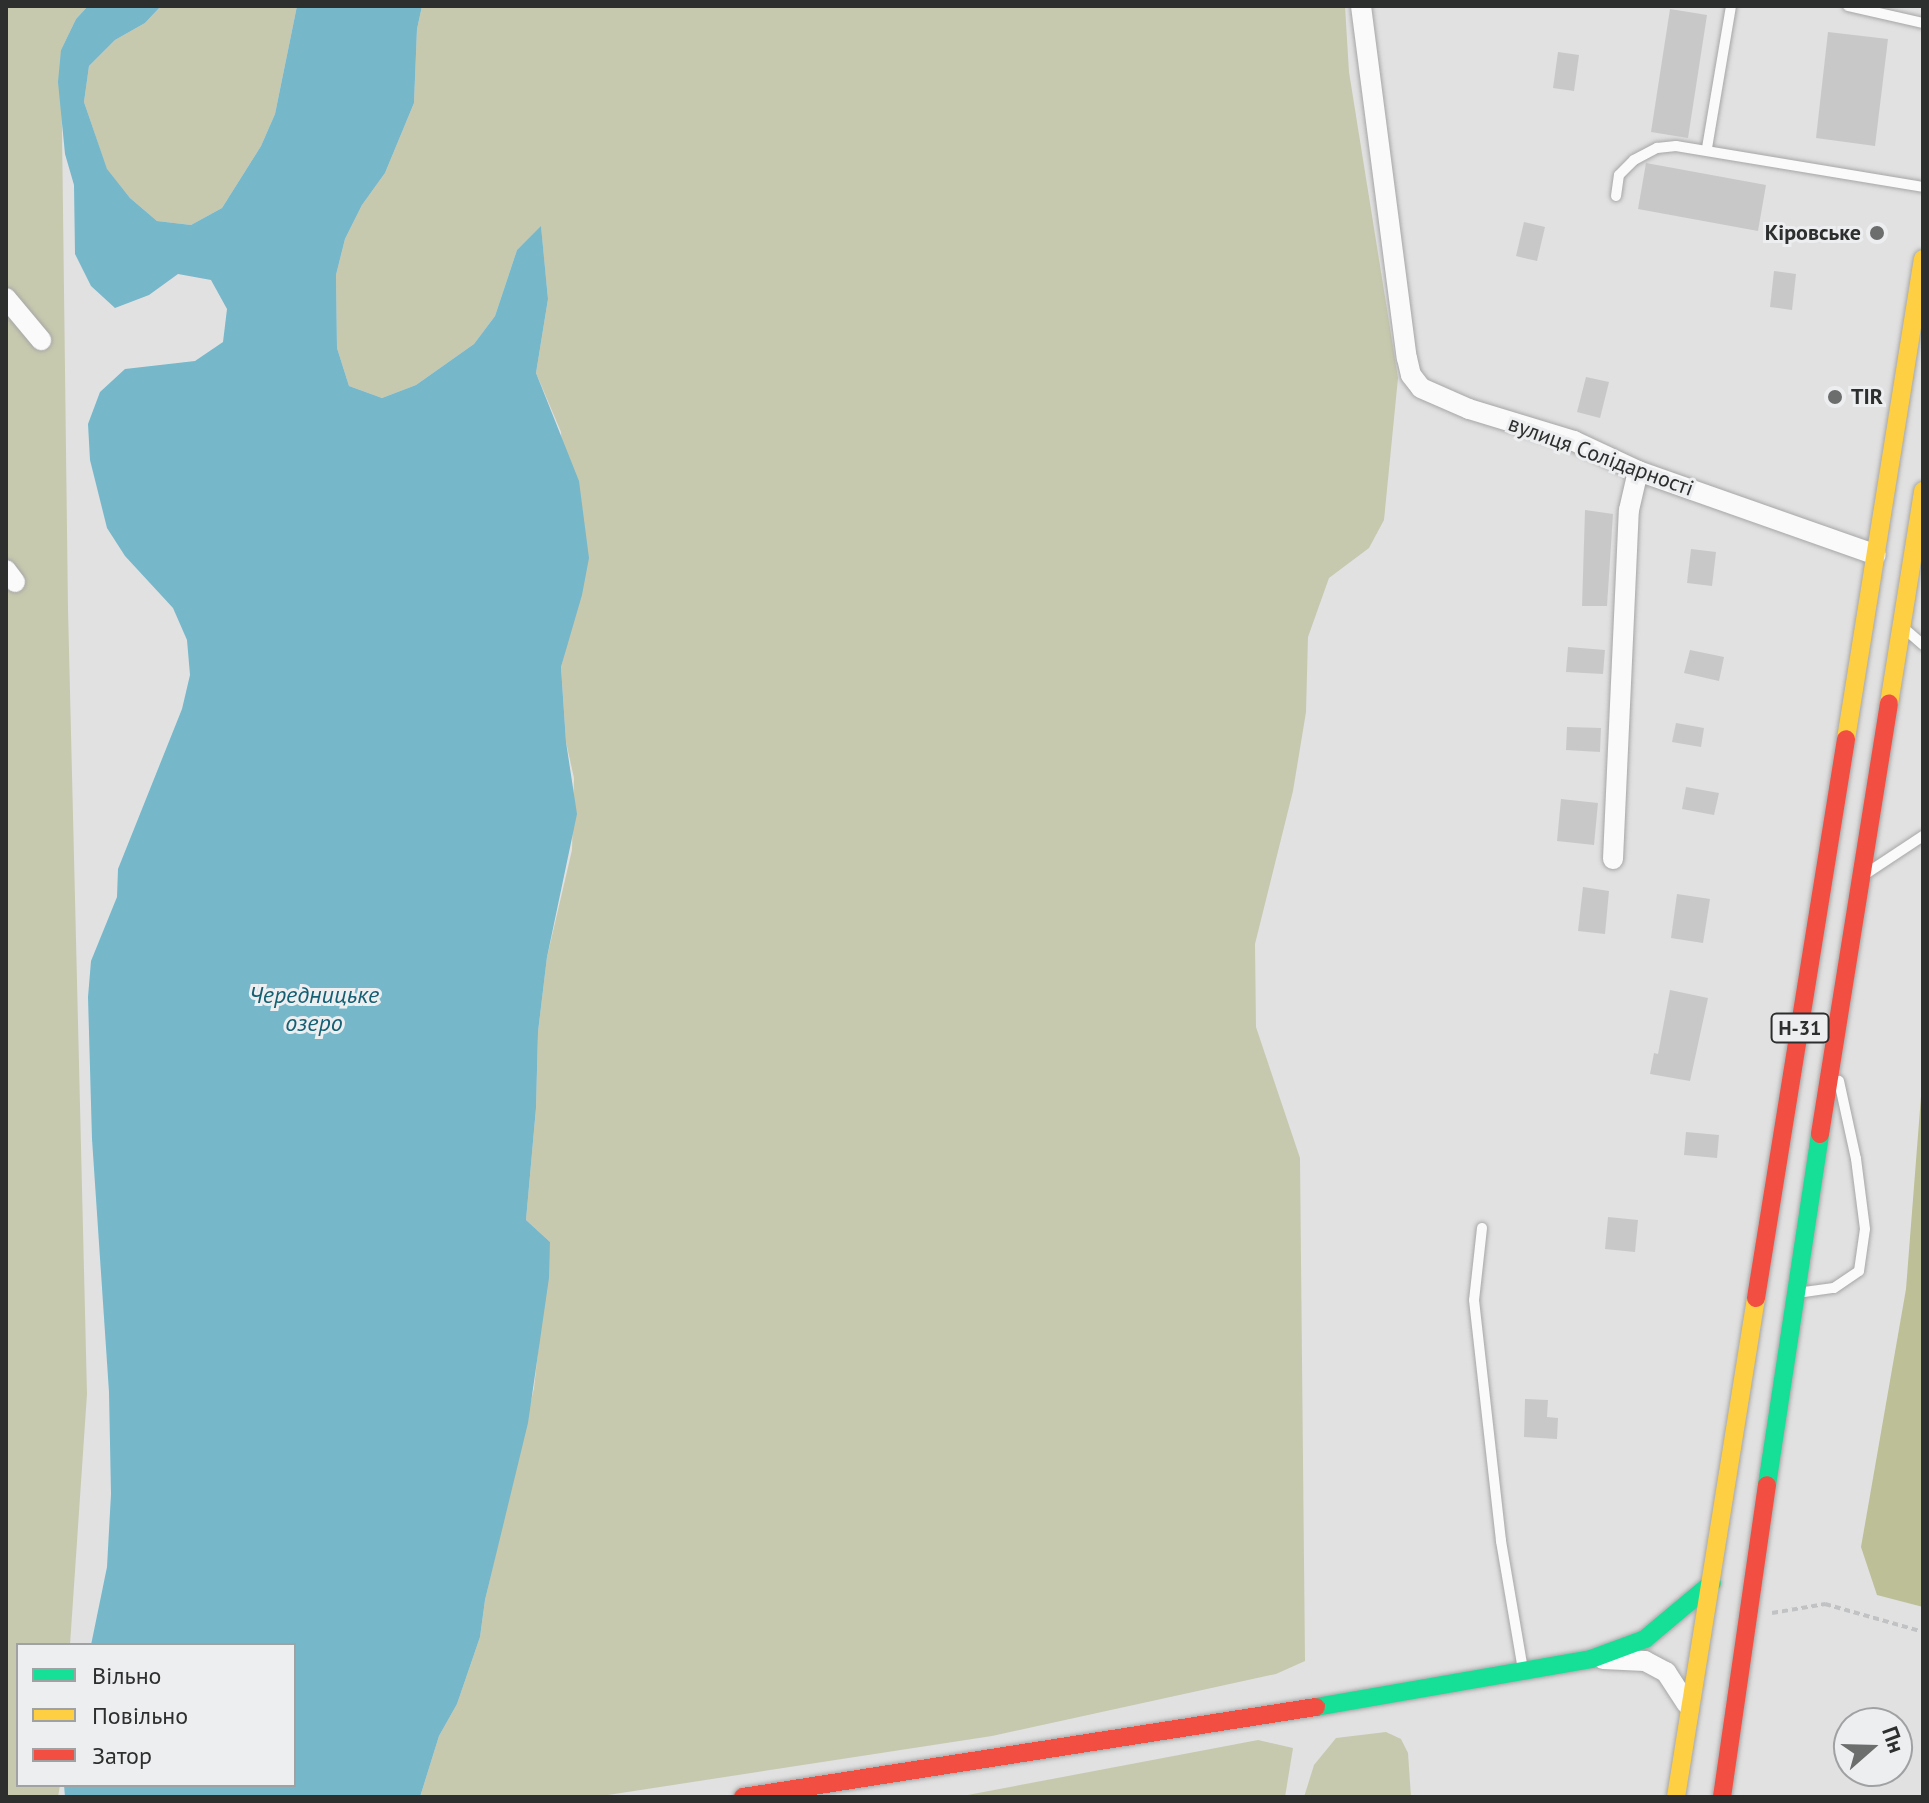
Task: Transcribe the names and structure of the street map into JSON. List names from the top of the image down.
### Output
{
  "streets": {
    "main road": ["Н-31"],
    "street": ["вулиця Солідарності"]
  },
  "crossings": [
    ["вулиця Солідарності", "Н-31"]
  ],
  "water": ["Чередницьке озеро"],
  "places": ["Кіровське", "TIR"],
  "legend": ["Вільно", "Повільно", "Затор"],
  "north": "right"
}
